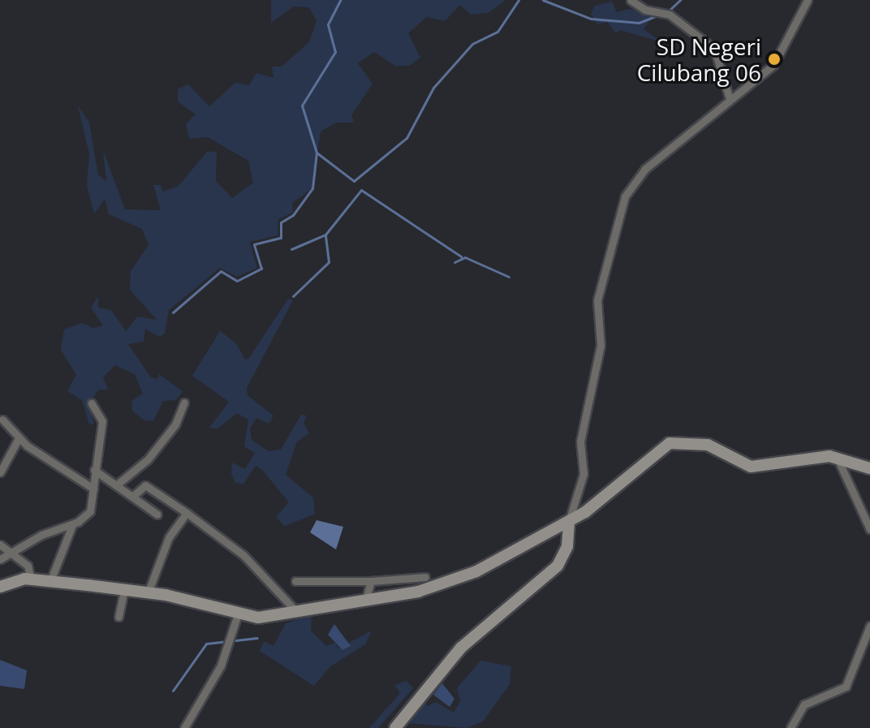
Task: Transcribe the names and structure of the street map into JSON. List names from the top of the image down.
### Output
{
  "places": ["SD Negeri Cilubang 06"]
}
